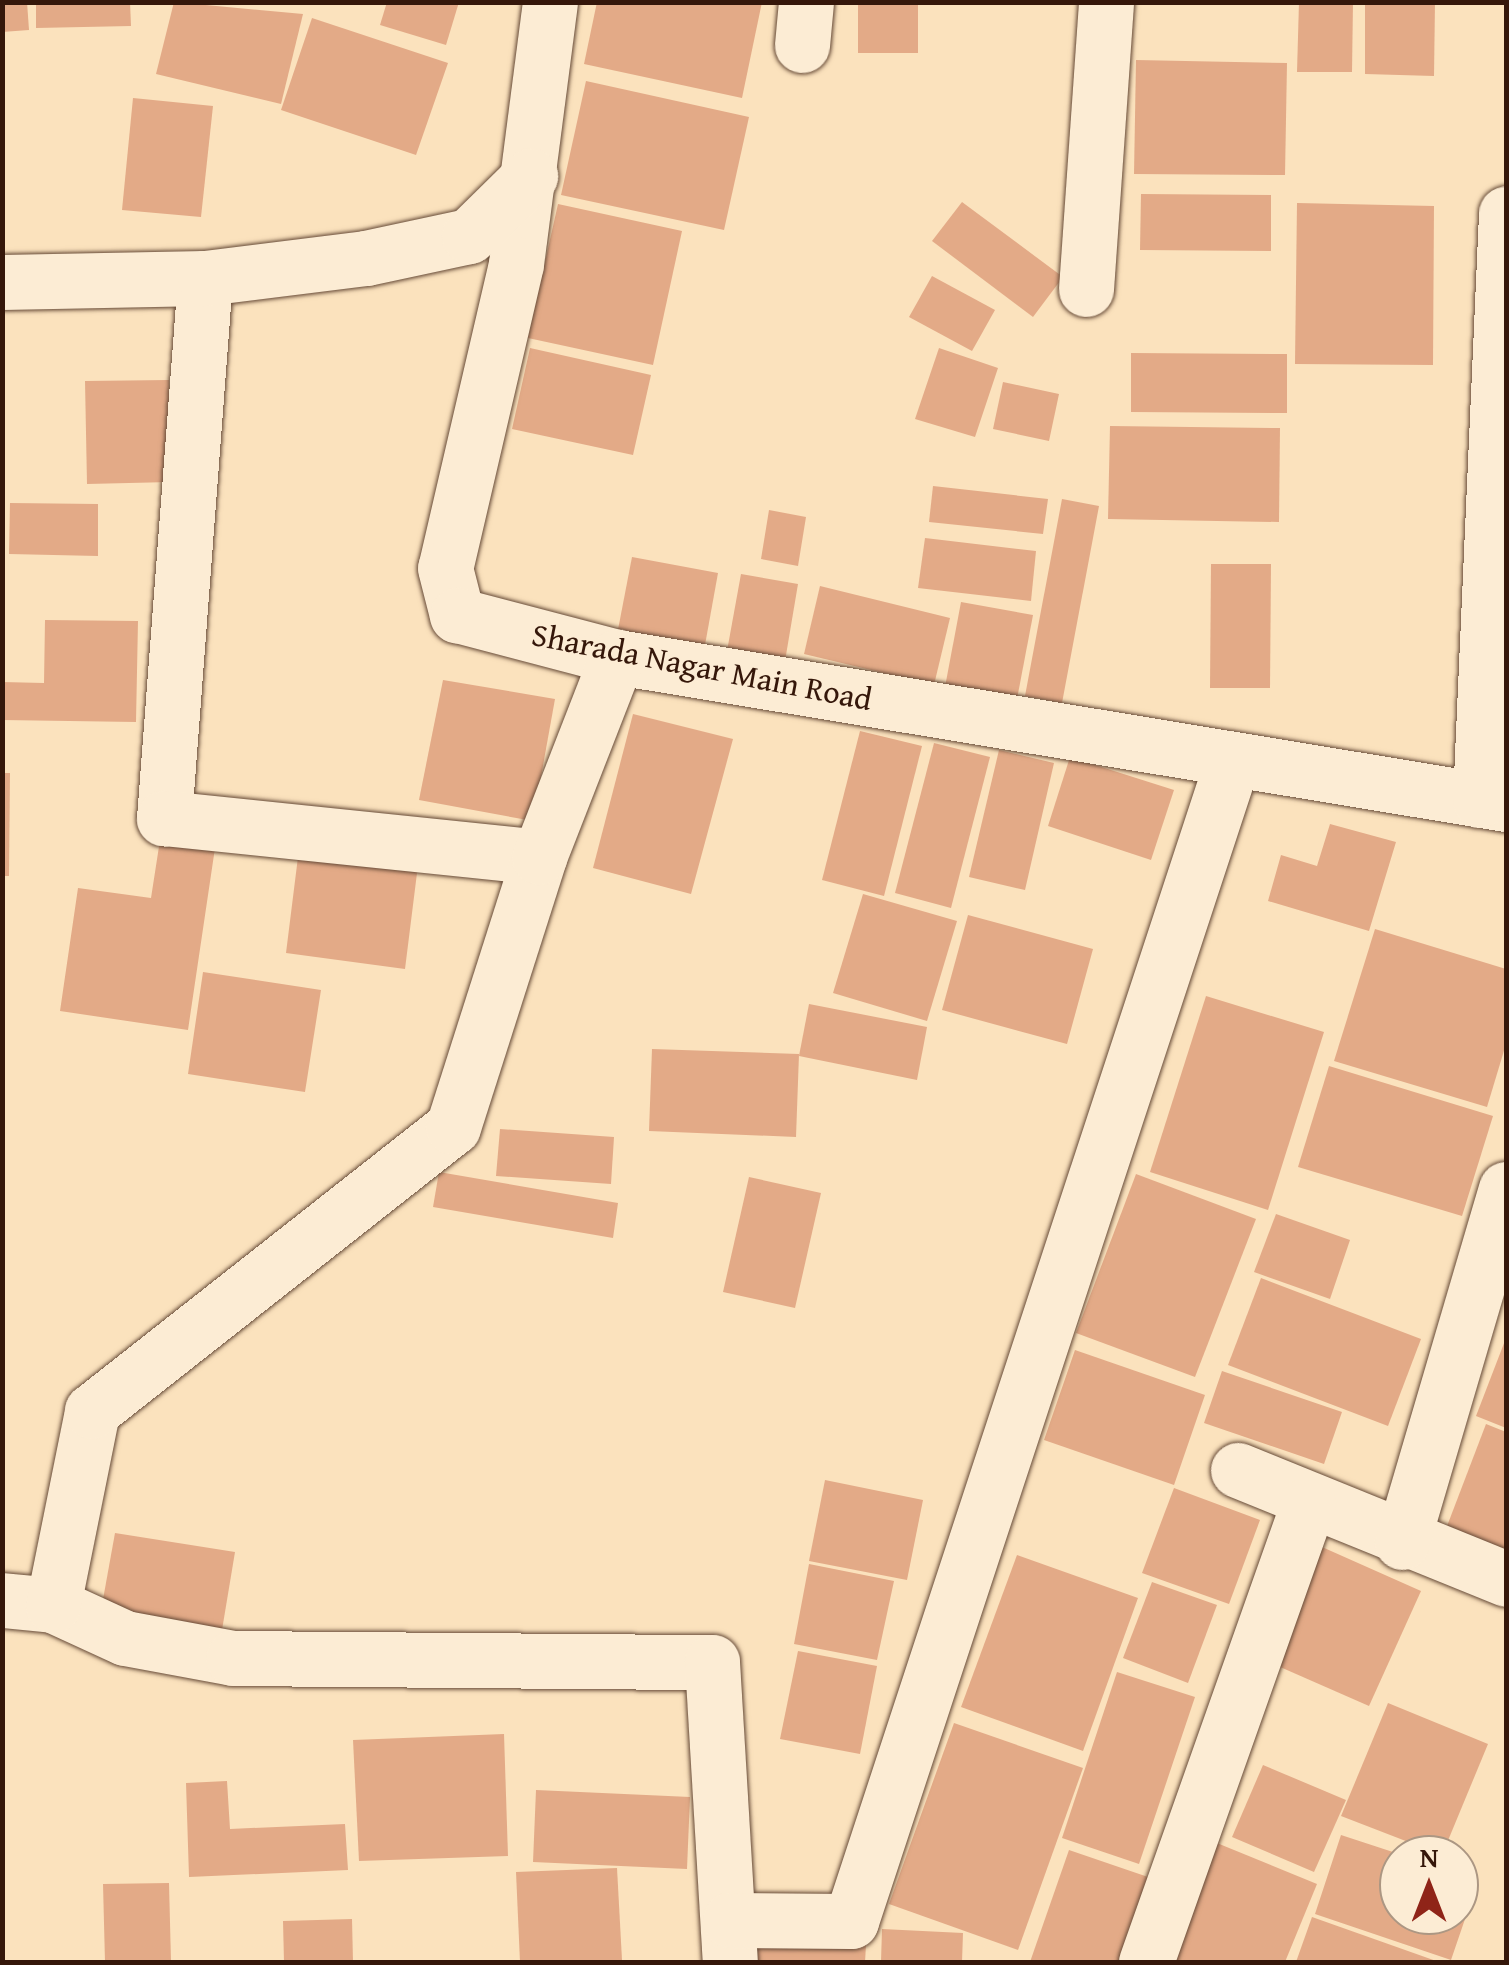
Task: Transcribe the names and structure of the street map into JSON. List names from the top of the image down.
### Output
{
  "streets": {
    "street": ["Sharada Nagar Main Road"]
  },
  "north": "top"
}
